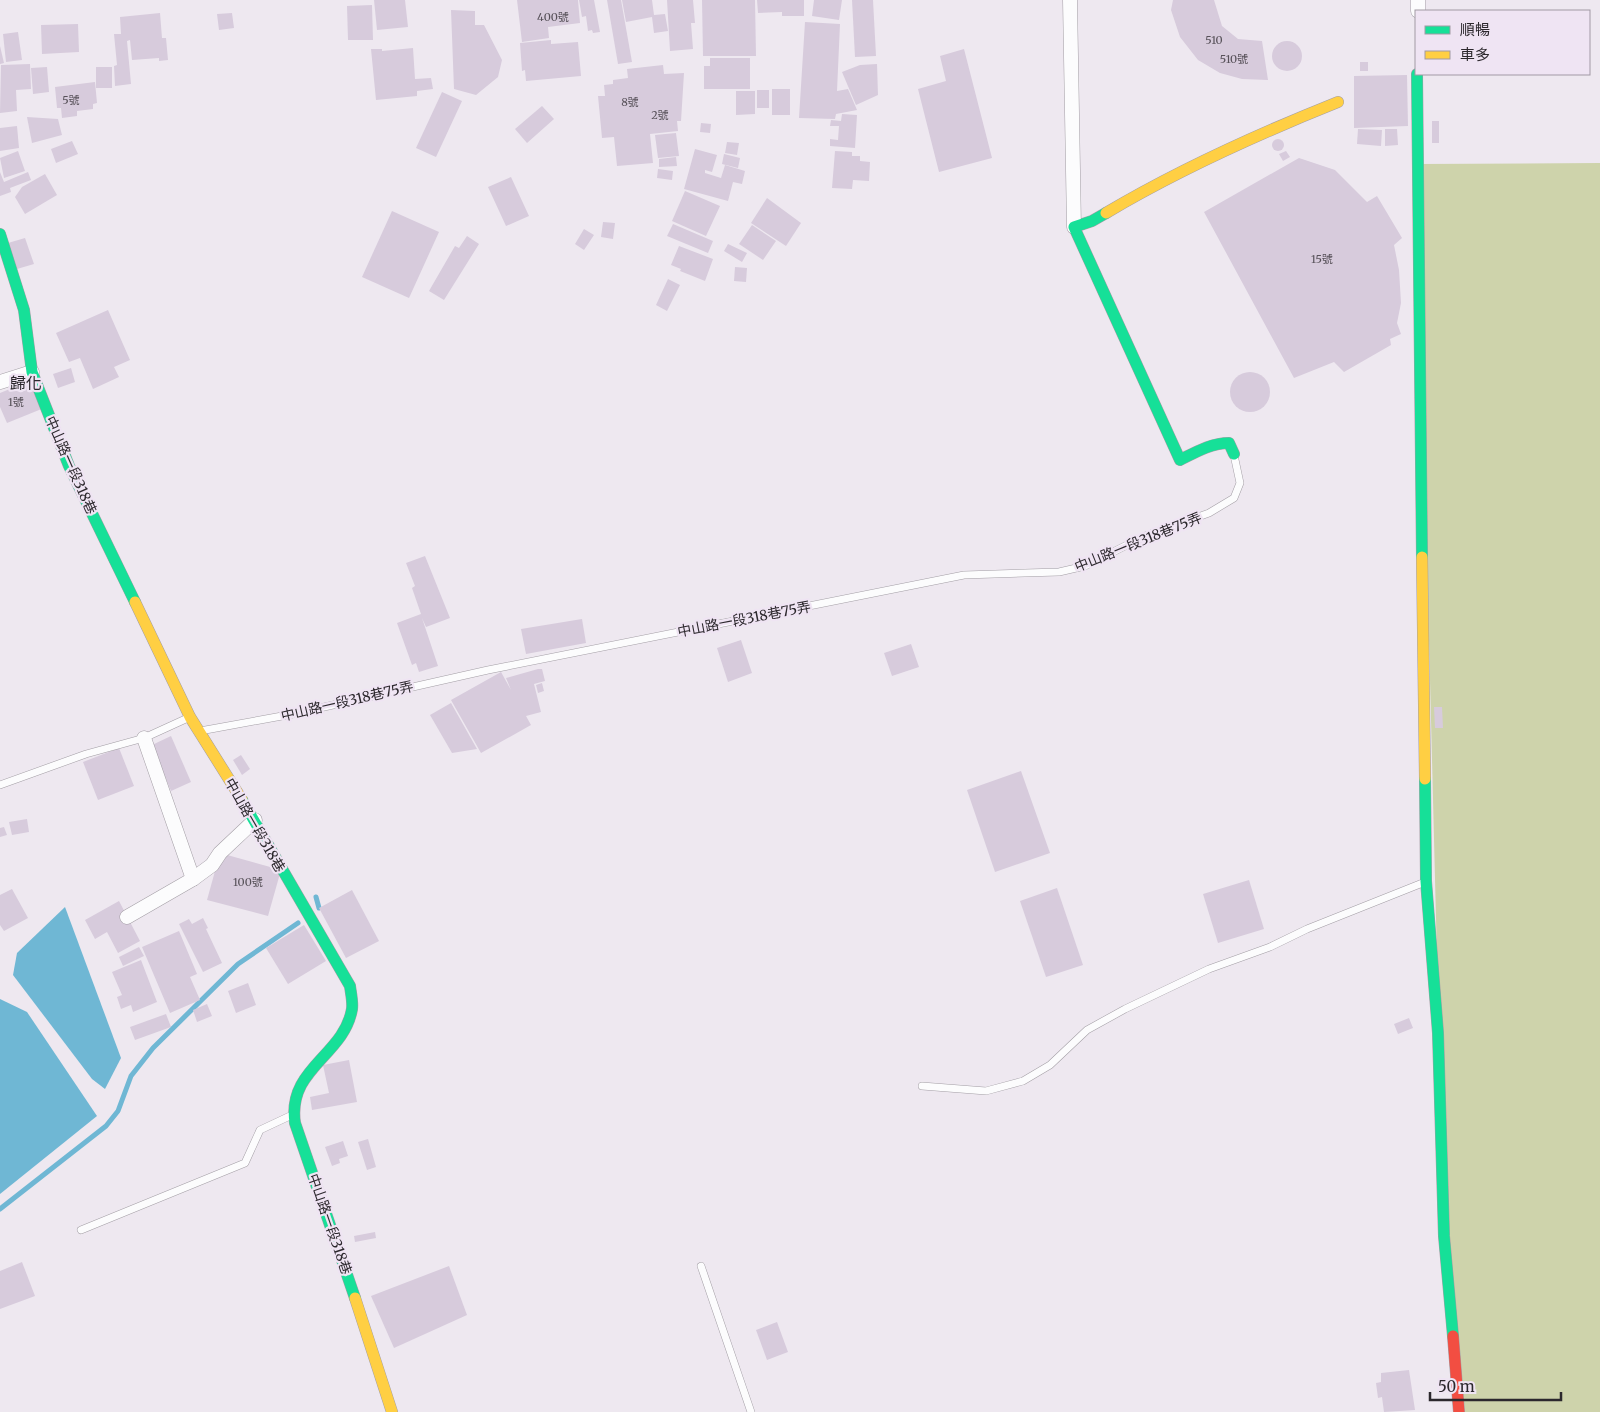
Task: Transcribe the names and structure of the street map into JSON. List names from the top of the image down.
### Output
{
  "streets": {
    "street": ["中山路一段318巷"],
    "lane": ["中山路一段318巷75弄"]
  },
  "crossings": [
    ["中山路一段318巷", "中山路一段318巷75弄"]
  ],
  "districts": ["歸化"],
  "house_numbers": [
    "400號",
    "510",
    "510號",
    "5號",
    "8號",
    "2號",
    "15號",
    "1號",
    "100號"
  ],
  "legend": ["順暢", "車多"],
  "scale_bar": "50 m"
}
